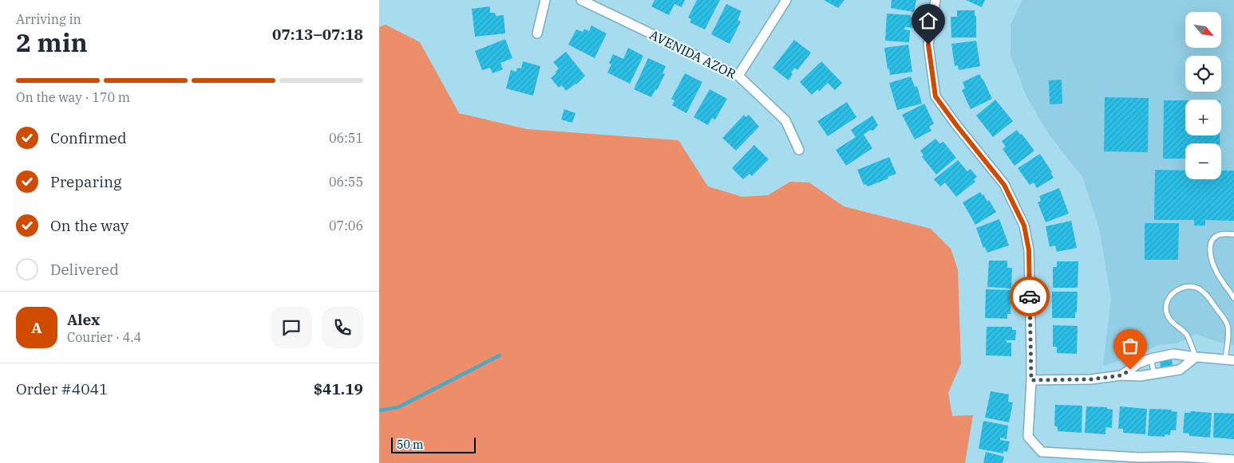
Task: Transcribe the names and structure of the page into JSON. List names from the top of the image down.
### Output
{
  "streets": {
    "street": ["AVENIDA AZOR"]
  },
  "scale_bar": "50 m",
  "north": "bottom right",
  "page": {
    "heading": ["2 min", "Arriving in", "07:13–07:18"],
    "panel": [
      "Alex",
      "Courier · 4.4",
      "Order #4041",
      "$41.19"
    ],
    "map_buttons": ["+", "−"],
    "bar": "On the way · 170 m",
    "list": [
      ["Confirmed", "06:51"],
      ["Preparing", "06:55"],
      ["On the way", "07:06"],
      "Delivered"
    ],
    "round": "A",
    "scale": "50 m"
  }
}
